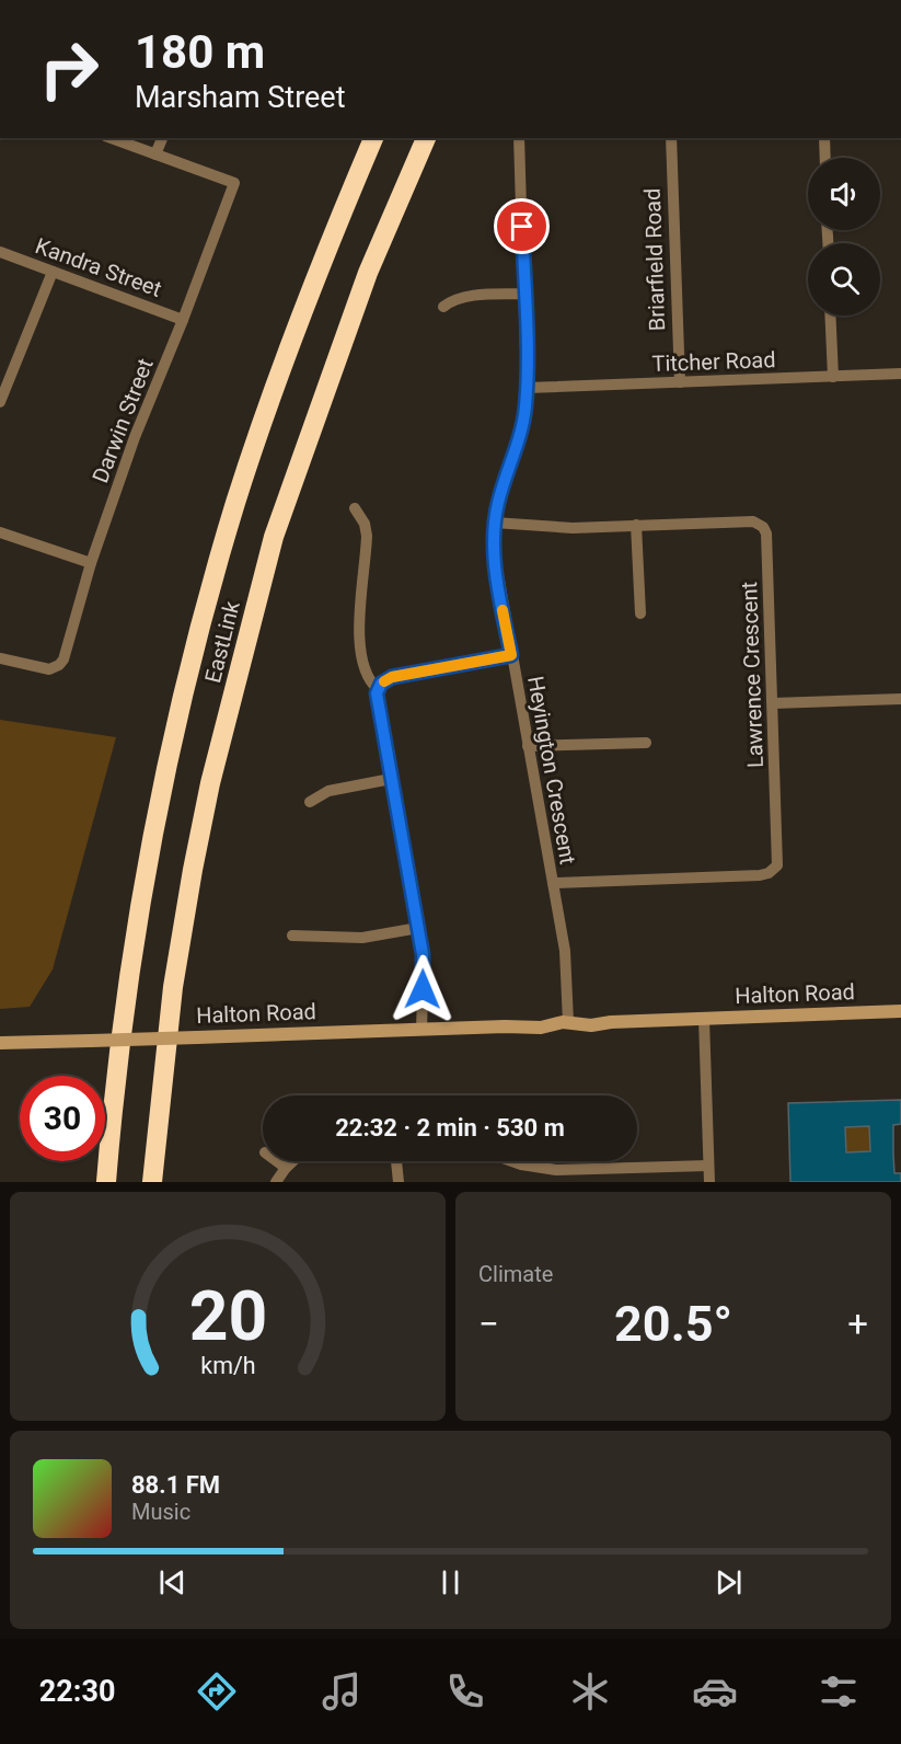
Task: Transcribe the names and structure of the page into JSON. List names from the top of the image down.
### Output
{
  "streets": {
    "highway": ["EastLink"],
    "main road": ["Halton Road"],
    "street": [
      "Briarfield Road",
      "Kandra Street",
      "Titcher Road",
      "Darwin Street",
      "Lawrence Crescent",
      "Heyington Crescent"
    ]
  },
  "crossings": [
    ["Briarfield Road", "Titcher Road"],
    ["Kandra Street", "Darwin Street"],
    ["Titcher Road", "Heyington Crescent"],
    ["Lawrence Crescent", "Heyington Crescent"],
    ["Heyington Crescent", "Halton Road"]
  ],
  "page": {
    "turn": ["180 m", "Marsham Street"],
    "limit": "30",
    "trip": "22:32 · 2 min · 530 m",
    "tile": "Climate",
    "heat": ["−", "20.5°", "+"],
    "song": ["88.1 FM", "Music"],
    "tabs": "22:30",
    "gauge": ["20", "km/h"]
  }
}
